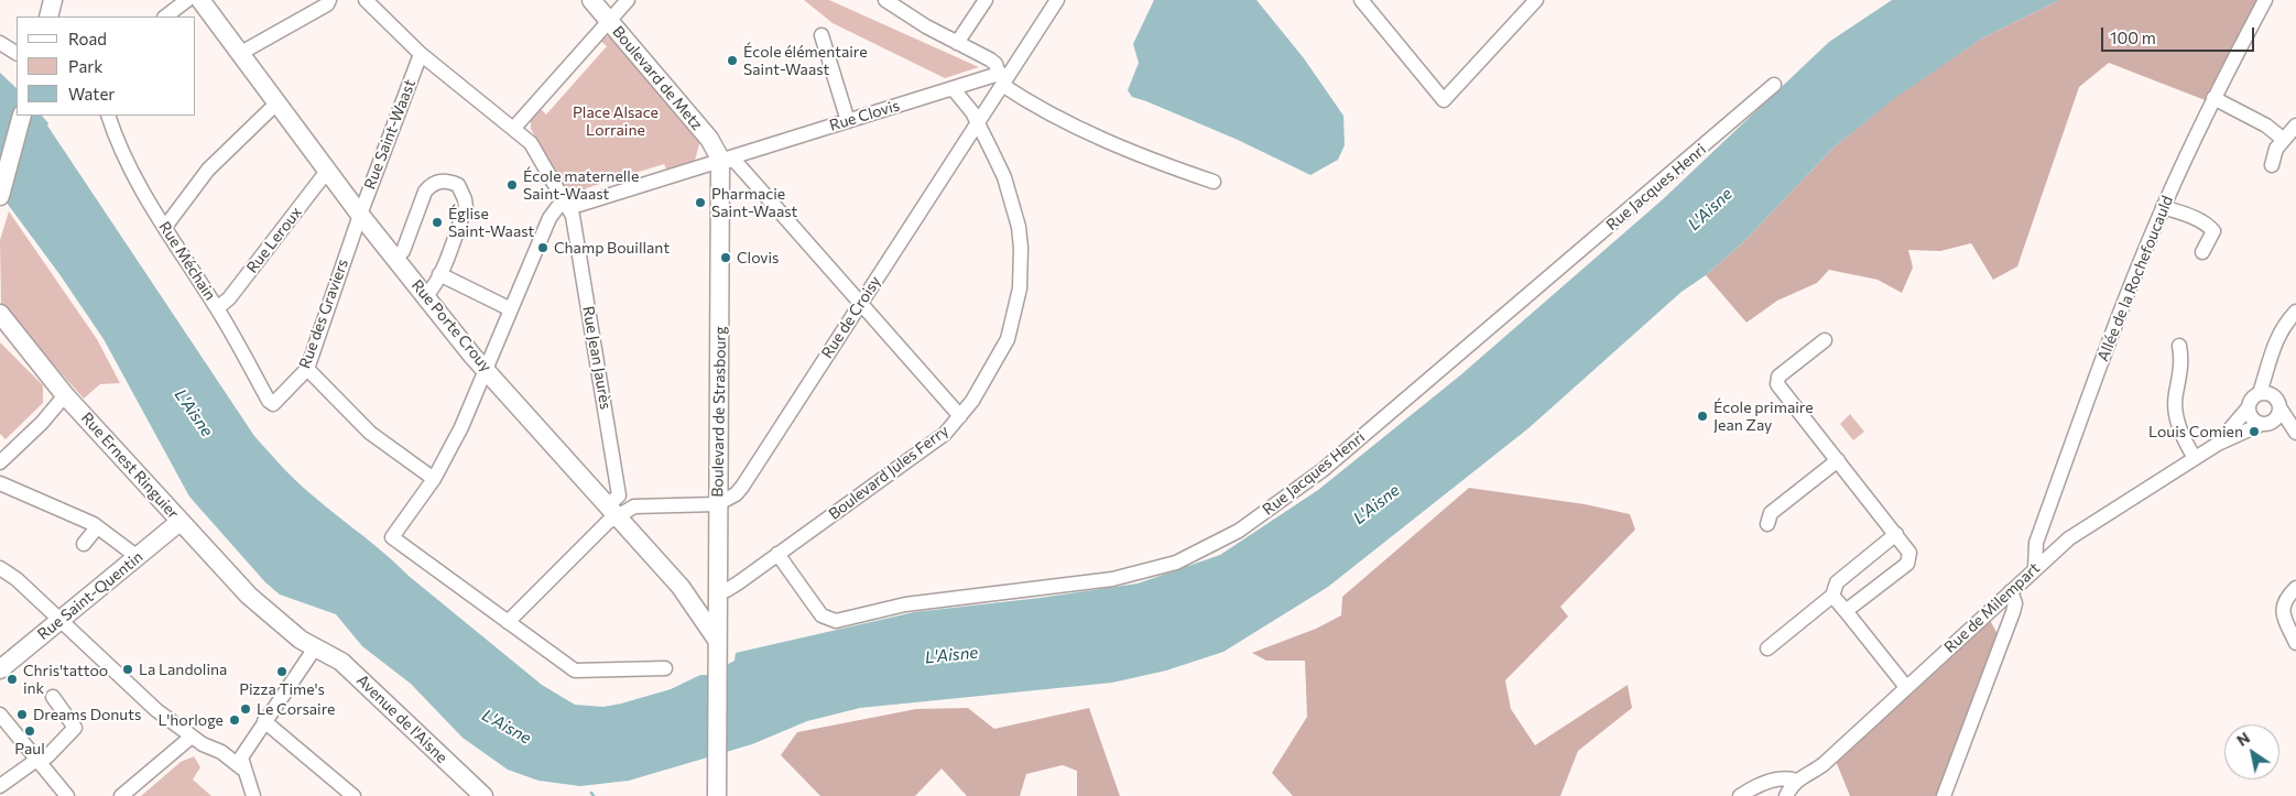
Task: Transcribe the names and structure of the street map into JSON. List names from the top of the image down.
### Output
{
  "streets": {
    "main road": [
      "Boulevard de Metz",
      "Rue Porte Crouy",
      "Boulevard de Strasbourg",
      "Rue Ernest Ringuier",
      "Rue Saint-Quentin",
      "Avenue de l'Aisne"
    ],
    "street": [
      "Rue Clovis",
      "Rue Saint-Waast",
      "Rue Jacques Henri",
      "Rue Leroux",
      "Rue Méchain",
      "Allée de la Rochefoucauld",
      "Rue des Graviers",
      "Rue de Croisy",
      "Rue Jean Jaurès",
      "Boulevard Jules Ferry",
      "Rue de Milempart"
    ]
  },
  "crossings": [
    ["Boulevard de Metz", "Rue Clovis"],
    ["Boulevard de Metz", "Boulevard de Strasbourg"],
    ["Rue Clovis", "Rue de Croisy"],
    ["Rue Clovis", "Rue Jean Jaurès"],
    ["Rue Clovis", "Boulevard de Strasbourg"],
    ["Rue Saint-Waast", "Rue des Graviers"],
    ["Rue Saint-Waast", "Rue Porte Crouy"],
    ["Rue Saint-Waast", "Rue Jean Jaurès"],
    ["Rue Jacques Henri", "Boulevard Jules Ferry"],
    ["Rue Leroux", "Rue Méchain"],
    ["Rue Leroux", "Rue Porte Crouy"],
    ["Rue Méchain", "Rue des Graviers"],
    ["Allée de la Rochefoucauld", "Rue de Milempart"],
    ["Rue des Graviers", "Rue Porte Crouy"],
    ["Rue de Croisy", "Boulevard de Strasbourg"],
    ["Rue de Croisy", "Boulevard Jules Ferry"],
    ["Rue Porte Crouy", "Rue Jean Jaurès"],
    ["Rue Porte Crouy", "Boulevard de Strasbourg"],
    ["Boulevard de Strasbourg", "Boulevard Jules Ferry"],
    ["Rue Ernest Ringuier", "Rue Saint-Quentin"],
    ["Rue Ernest Ringuier", "Avenue de l'Aisne"]
  ],
  "water": ["L'Aisne"],
  "parks": ["Place Alsace Lorraine"],
  "places": [
    "École élémentaire Saint-Waast",
    "École maternelle Saint-Waast",
    "Pharmacie Saint-Waast",
    "Église Saint-Waast",
    "Champ Bouillant",
    "Clovis",
    "École primaire Jean Zay",
    "Louis Comien",
    "La Landolina",
    "Pizza Time's",
    "Chris'tattoo ink",
    "Le Corsaire",
    "Dreams Donuts",
    "L'horloge",
    "Paul"
  ],
  "legend": ["Road", "Park", "Water"],
  "scale_bar": "100 m",
  "north": "top left"
}
